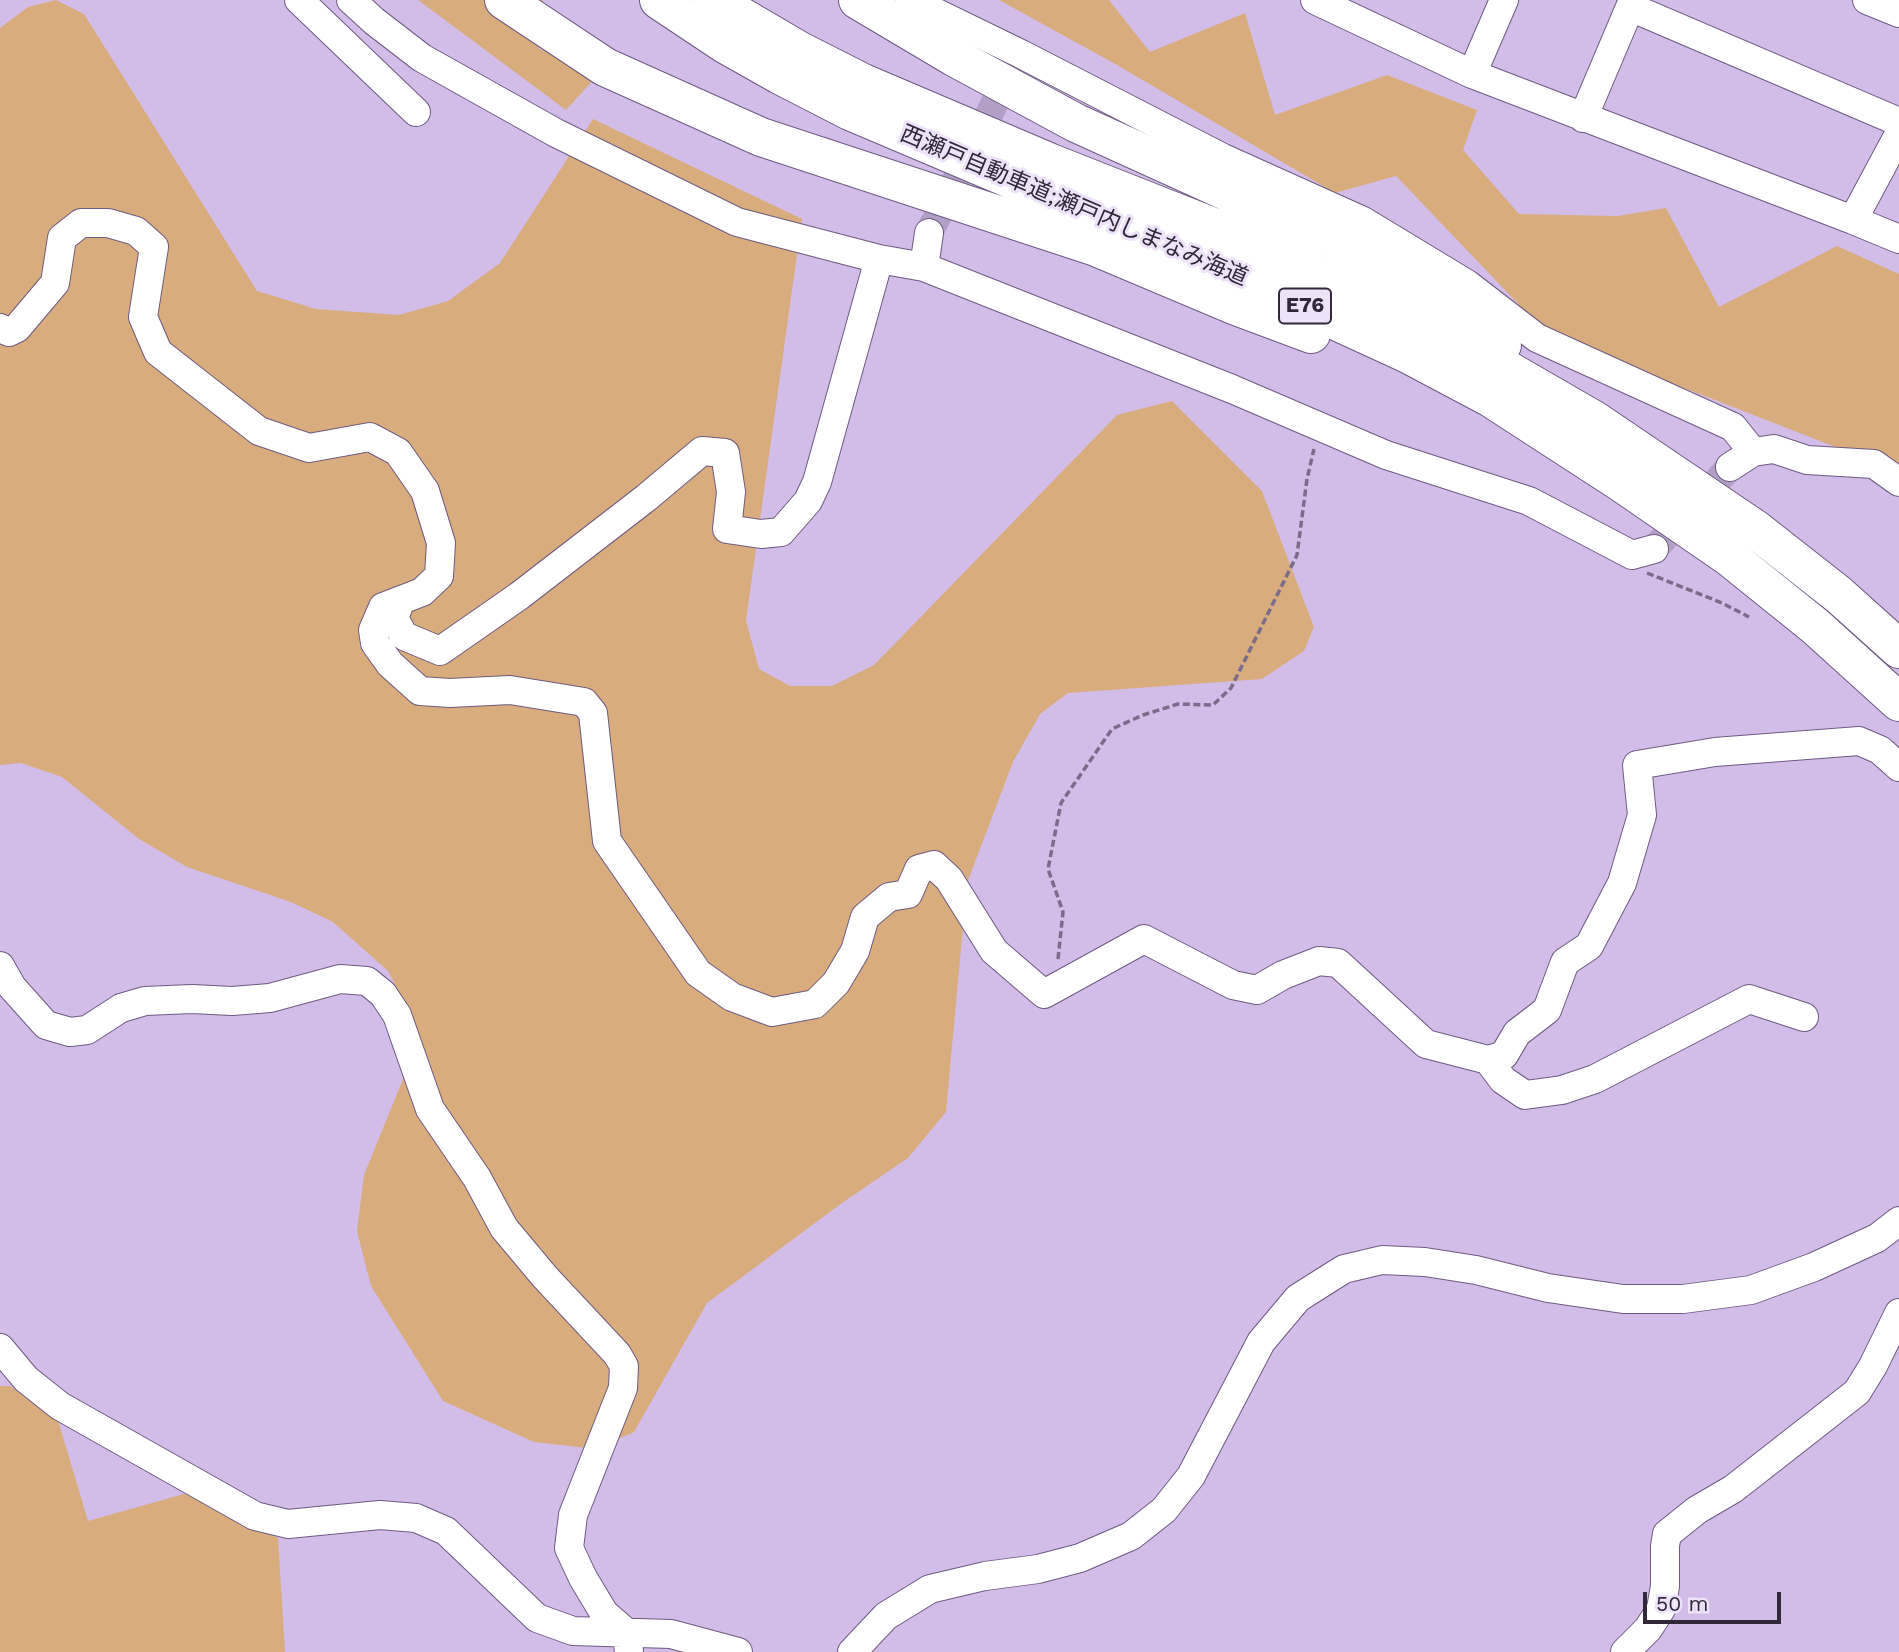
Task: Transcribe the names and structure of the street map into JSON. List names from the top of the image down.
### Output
{
  "streets": {
    "highway": ["西瀬戸自動車道;瀬戸内しまなみ海道", "E76"]
  },
  "scale_bar": "50 m"
}
